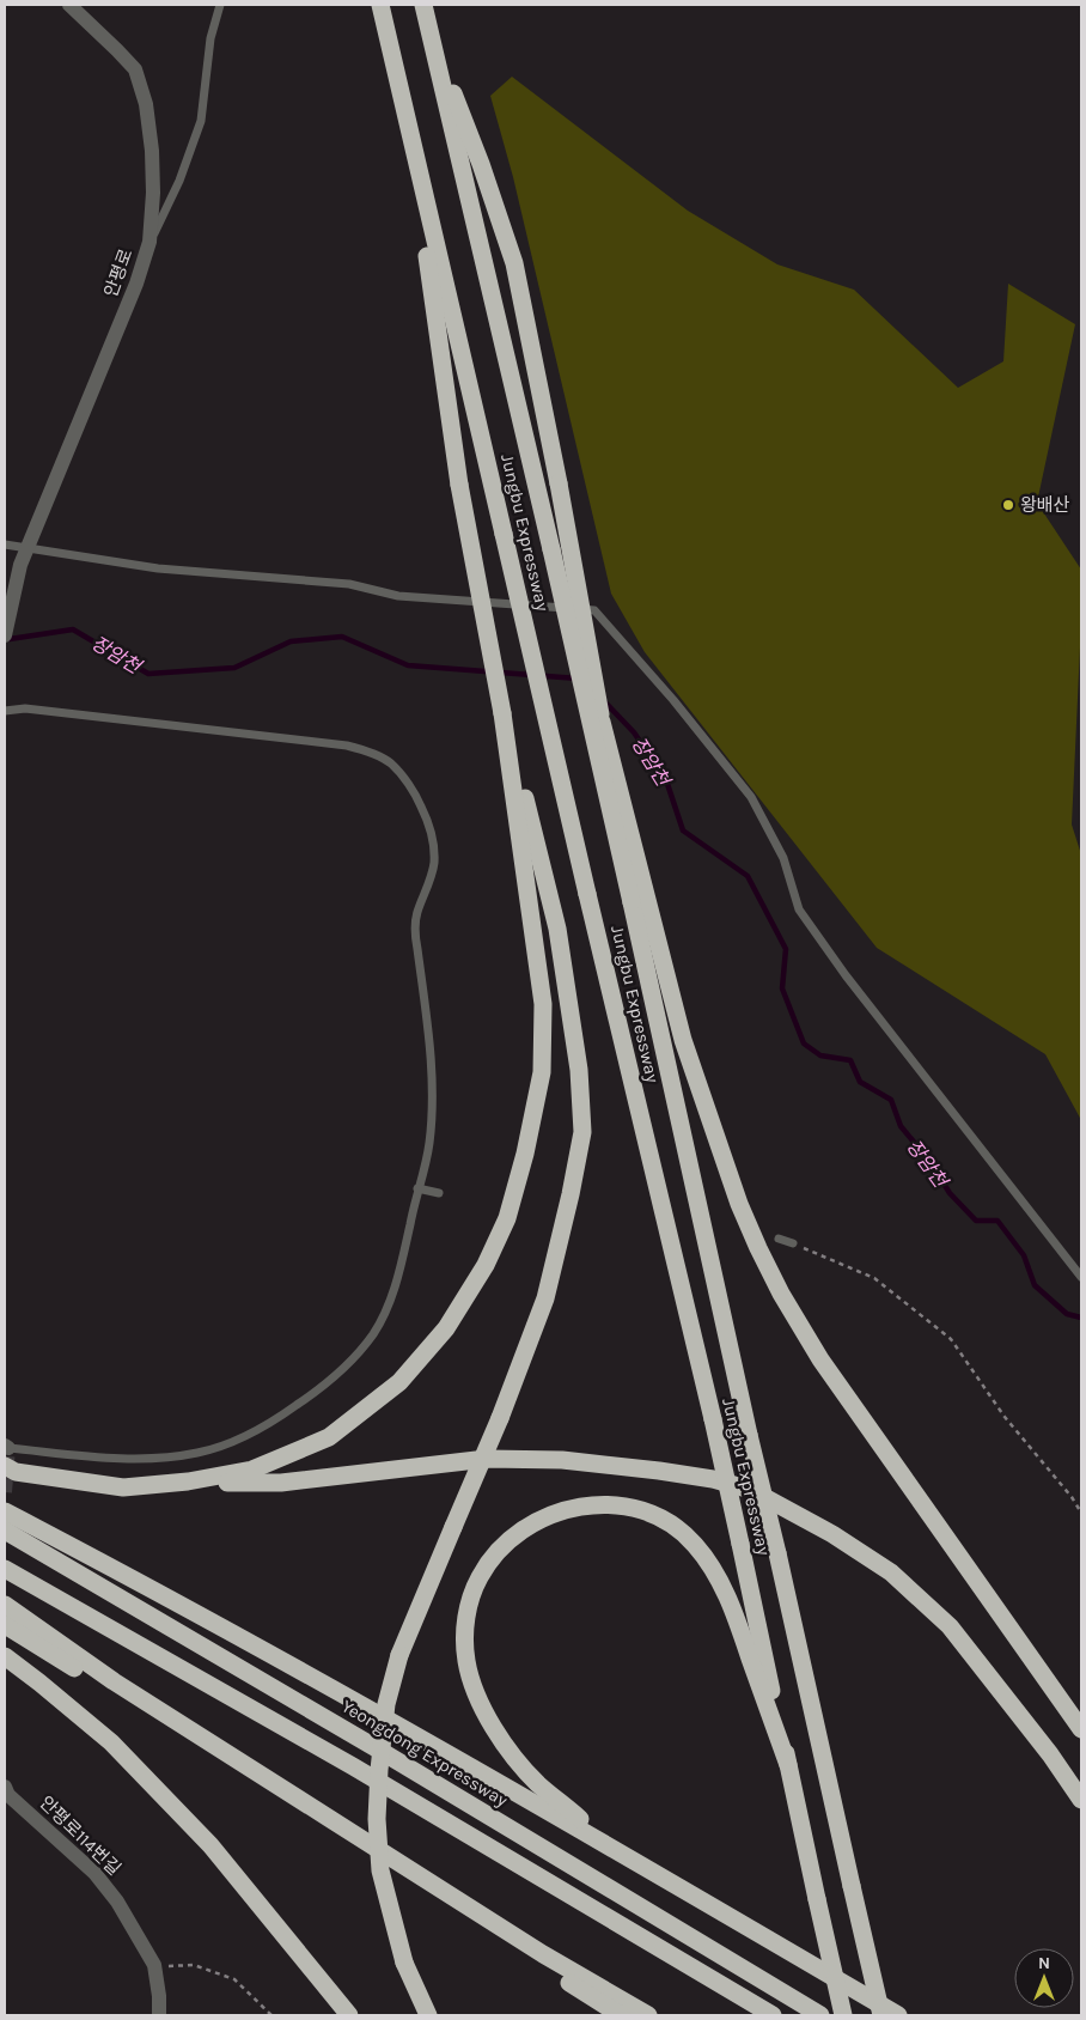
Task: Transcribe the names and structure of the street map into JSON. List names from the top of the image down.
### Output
{
  "streets": {
    "highway": ["Jungbu Expressway", "Yeongdong Expressway"],
    "street": ["안평로", "안평로114번길"]
  },
  "water": ["장암천"],
  "places": ["왕배산"],
  "north": "top"
}
